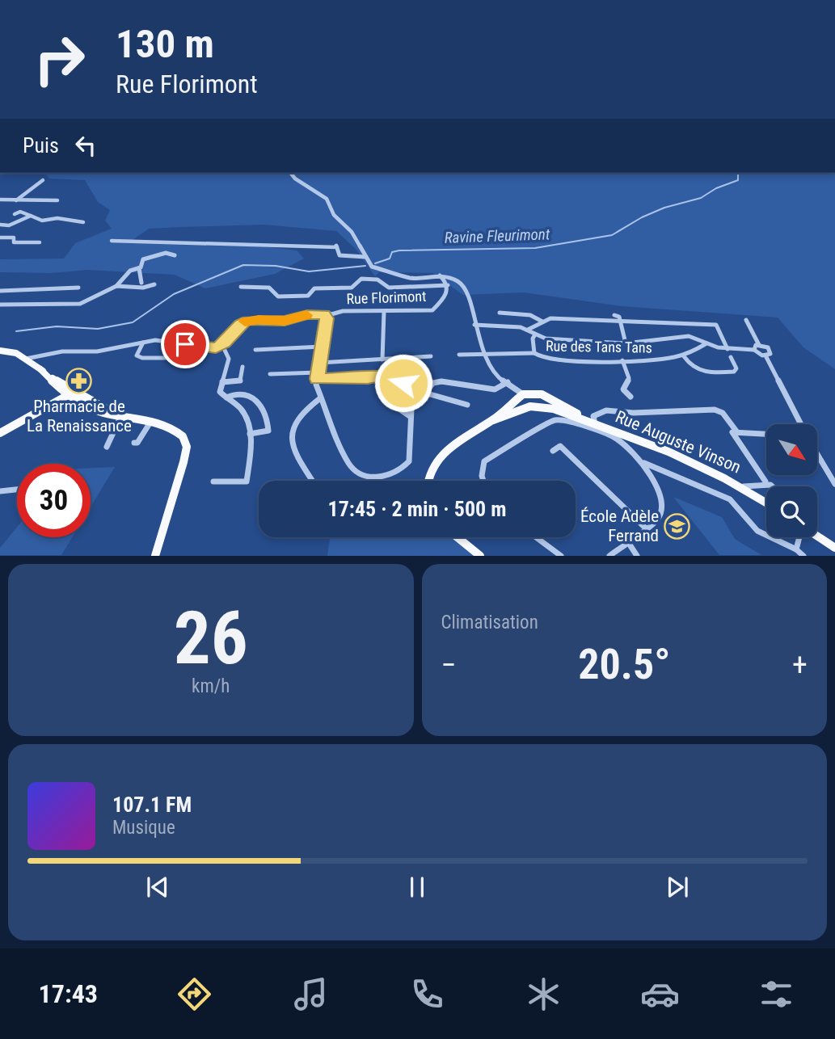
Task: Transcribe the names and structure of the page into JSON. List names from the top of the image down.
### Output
{
  "streets": {
    "main road": ["Rue Auguste Vinson"],
    "street": ["Rue Florimont", "Rue des Tans Tans"]
  },
  "water": ["Ravine Fleurimont"],
  "places": {
    "pharmacy": ["Pharmacie de La Renaissance"],
    "school or university": ["École Adèle Ferrand"]
  },
  "north": "bottom right",
  "page": {
    "turn": ["130 m", "Rue Florimont"],
    "then": "Puis",
    "limit": "30",
    "trip": "17:45 · 2 min · 500 m",
    "tile": [
      ["26", "km/h"],
      "Climatisation"
    ],
    "heat": ["−", "20.5°", "+"],
    "song": ["107.1 FM", "Musique"],
    "tabs": "17:43"
  }
}
